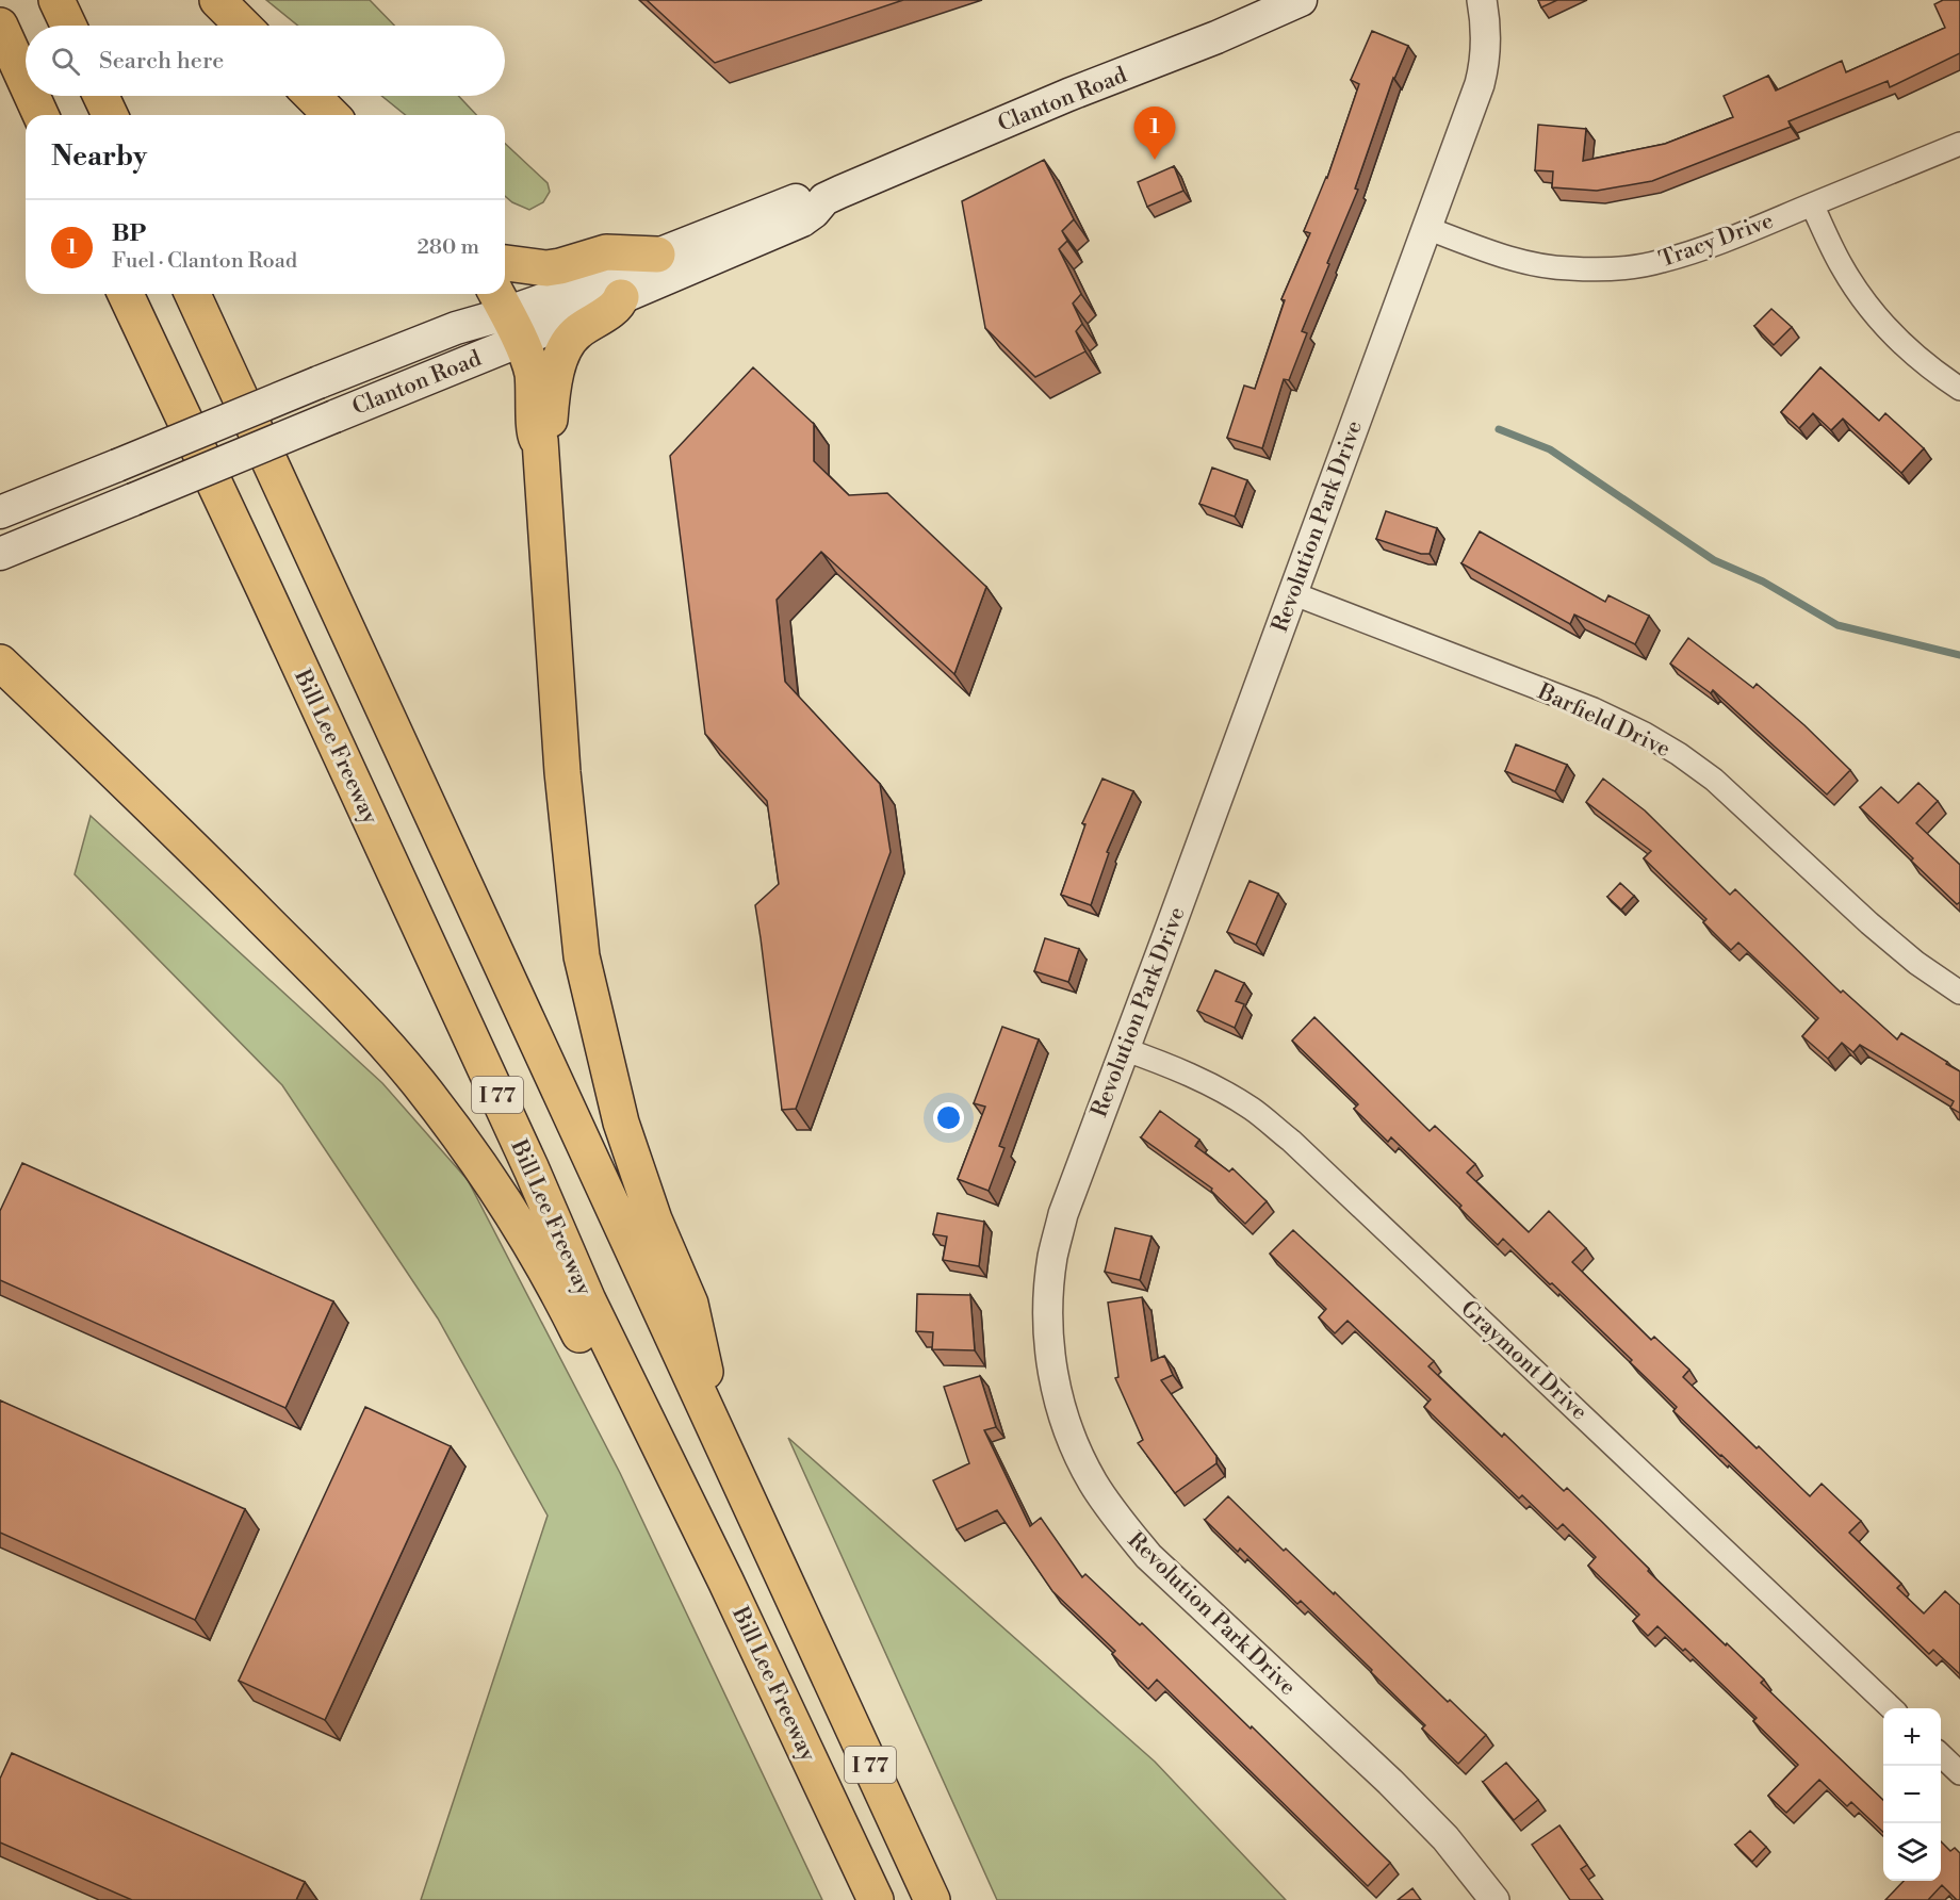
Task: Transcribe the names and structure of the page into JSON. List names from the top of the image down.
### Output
{
  "streets": {
    "highway": ["Bill Lee Freeway", "I 77"],
    "main road": ["Clanton Road"],
    "street": [
      "Tracy Drive",
      "Revolution Park Drive",
      "Barfield Drive",
      "Graymont Drive"
    ]
  },
  "crossings": [
    ["Tracy Drive", "Revolution Park Drive"],
    ["Revolution Park Drive", "Barfield Drive"],
    ["Revolution Park Drive", "Graymont Drive"]
  ],
  "page": {
    "search": "Search here",
    "pins": "1",
    "heading": "Nearby",
    "list": [
      {
        "mark": "1",
        "name": "BP",
        "note": "Fuel · Clanton Road",
        "value": "280 m"
      }
    ],
    "map_buttons": ["+", "−"]
  }
}
